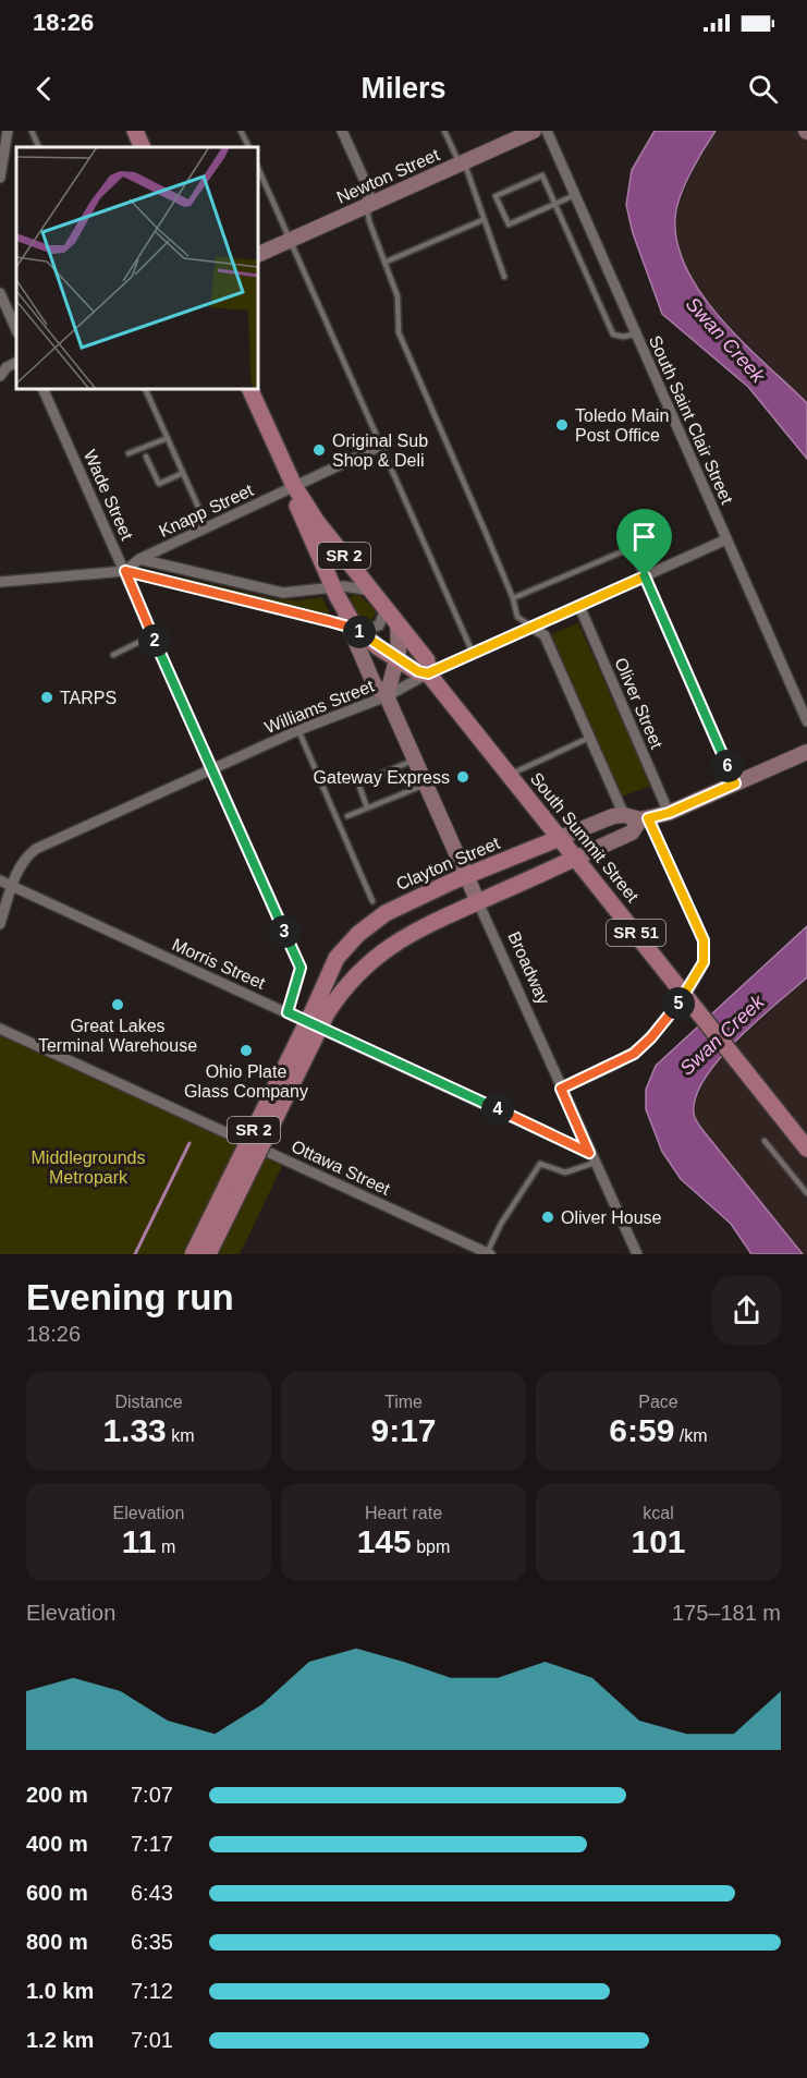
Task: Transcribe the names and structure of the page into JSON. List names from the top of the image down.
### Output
{
  "streets": {
    "main road": [
      "SR 2",
      "South Summit Street",
      "Clayton Street",
      "SR 51"
    ],
    "street": [
      "Newton Street",
      "South Saint Clair Street",
      "Wade Street",
      "Knapp Street",
      "Oliver Street",
      "Williams Street",
      "Morris Street",
      "Broadway",
      "Ottawa Street"
    ]
  },
  "crossings": [
    ["South Saint Clair Street", "Williams Street"],
    ["Wade Street", "Knapp Street"],
    ["Wade Street", "Williams Street"],
    ["Wade Street", "Morris Street"],
    ["Knapp Street", "SR 2"],
    ["SR 2", "South Summit Street"],
    ["SR 2", "Clayton Street"],
    ["SR 2", "Broadway"],
    ["Oliver Street", "Williams Street"],
    ["Williams Street", "South Summit Street"],
    ["Williams Street", "Morris Street"],
    ["Williams Street", "Broadway"],
    ["South Summit Street", "Clayton Street"],
    ["South Summit Street", "Broadway"],
    ["Clayton Street", "Broadway"],
    ["Morris Street", "Broadway"]
  ],
  "water": ["Swan Creek"],
  "parks": ["Middlegrounds Metropark"],
  "places": [
    "Toledo Main Post Office",
    "Original Sub Shop & Deli",
    "TARPS",
    "Gateway Express",
    "Great Lakes Terminal Warehouse",
    "Ohio Plate Glass Company",
    "Oliver House"
  ],
  "page": {
    "status": "18:26",
    "header": "Milers",
    "pins": [
      "1",
      "2",
      "6",
      "3",
      "5",
      "4"
    ],
    "heading": ["Evening run", "18:26"],
    "stats": [
      ["Distance", "1.33 km"],
      ["Time", "9:17"],
      ["Pace", "6:59 /km"],
      ["Elevation", "11 m"],
      ["Heart rate", "145 bpm"],
      ["kcal", "101"]
    ],
    "chart": ["Elevation", "175–181 m"],
    "list": [
      {
        "name": "200 m",
        "note": "7:07"
      },
      {
        "name": "400 m",
        "note": "7:17"
      },
      {
        "name": "600 m",
        "note": "6:43"
      },
      {
        "name": "800 m",
        "note": "6:35"
      },
      {
        "name": "1.0 km",
        "note": "7:12"
      },
      {
        "name": "1.2 km",
        "note": "7:01"
      }
    ]
  }
}
